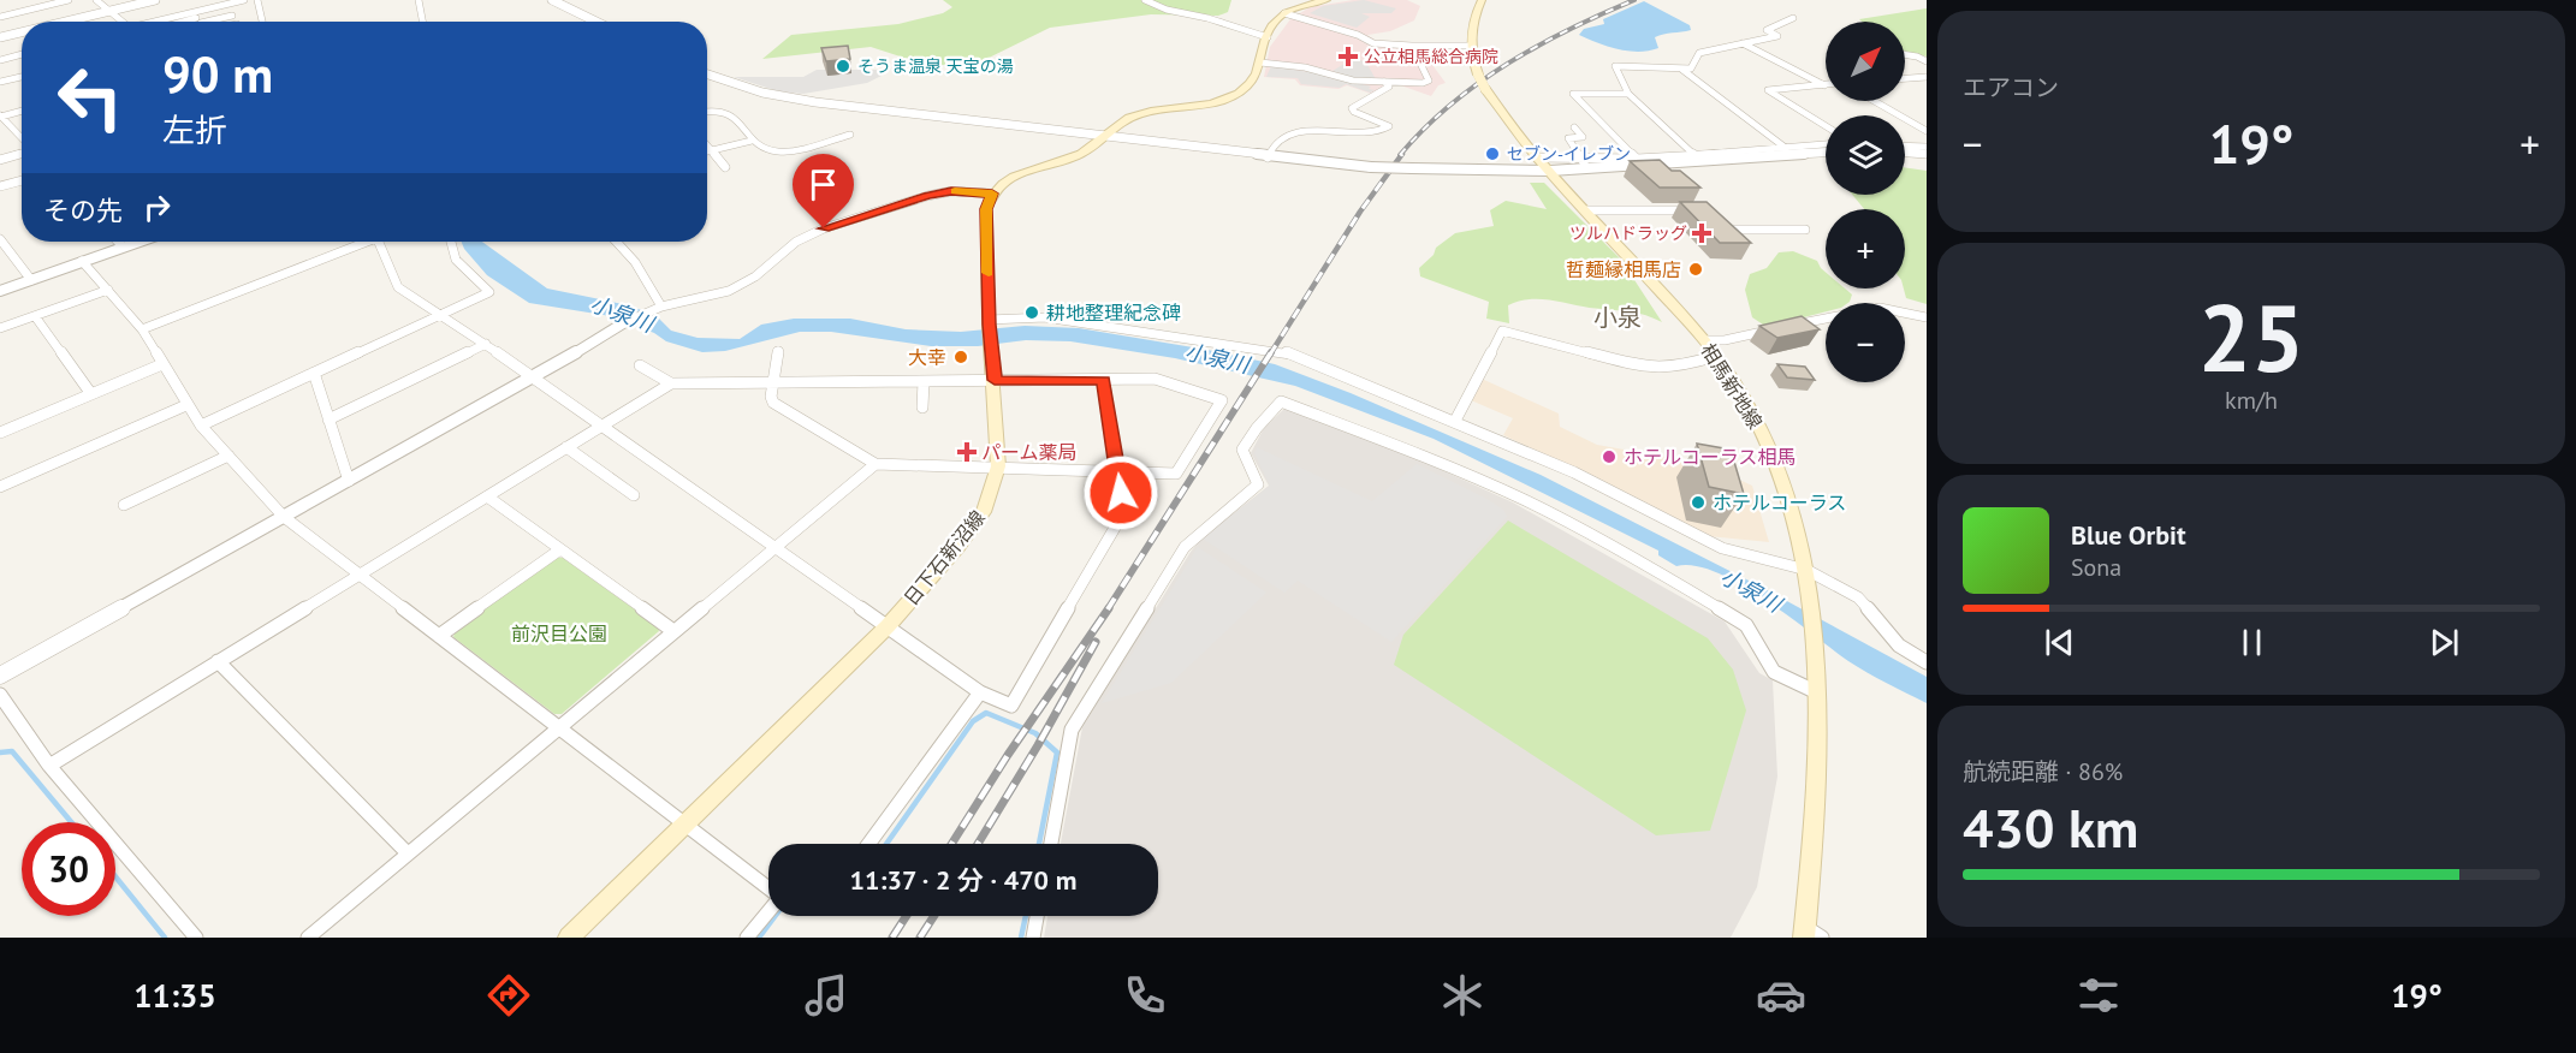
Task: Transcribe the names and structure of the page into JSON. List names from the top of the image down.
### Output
{
  "streets": {
    "main road": ["相馬新地線", "日下石新沼線"]
  },
  "districts": ["小泉"],
  "water": ["小泉川"],
  "parks": ["前沢目公園"],
  "places": {
    "health": ["公立相馬総合病院", "ツルハドラッグ", "パーム薬局"],
    "other": [
      "そうま温泉 天宝の湯",
      "セブン-イレブン",
      "哲麺縁相馬店",
      "耕地整理紀念碑",
      "大幸",
      "ホテルコーラス相馬",
      "ホテルコーラス"
    ]
  },
  "north": "top right",
  "page": {
    "tile": [
      "エアコン",
      ["25", "km/h"],
      ["航続距離 · 86%", "430 km"]
    ],
    "map_buttons": ["+", "−"],
    "turn": ["90 m", "左折"],
    "heat": ["−", "19°", "+"],
    "then": "その先",
    "song": ["Blue Orbit", "Sona"],
    "limit": "30",
    "trip": "11:37 · 2 分 · 470 m",
    "tabs": ["11:35", "19°"]
  }
}
